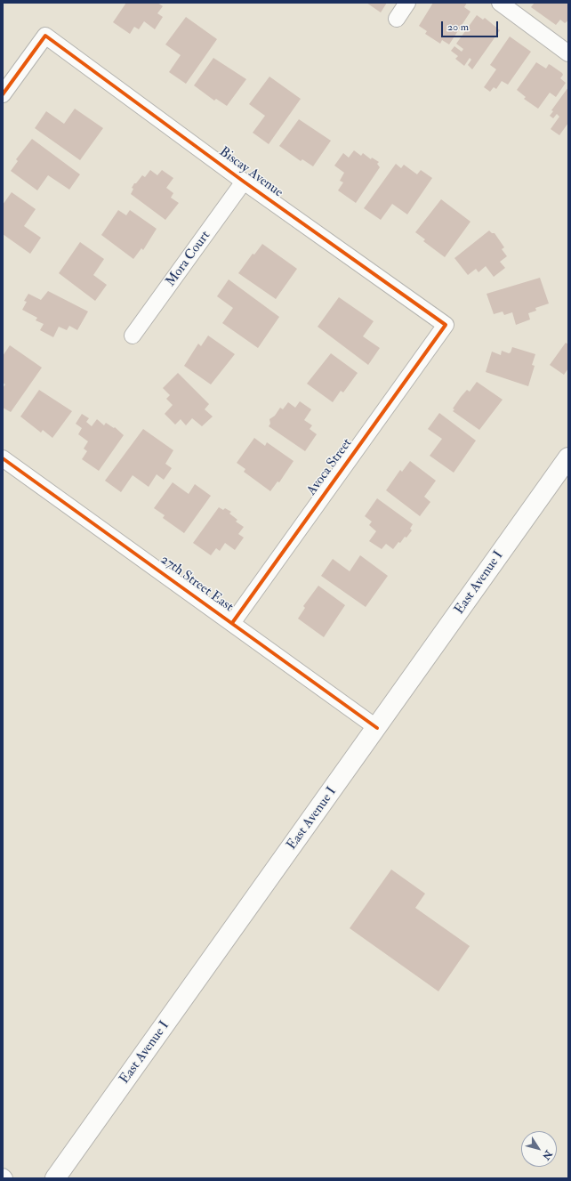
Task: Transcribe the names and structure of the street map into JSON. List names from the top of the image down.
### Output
{
  "streets": {
    "main road": ["East Avenue I"],
    "street": [
      "Biscay Avenue",
      "Mora Court",
      "Avoca Street",
      "27th Street East"
    ]
  },
  "crossings": [
    ["Biscay Avenue", "Mora Court"],
    ["Biscay Avenue", "Avoca Street"],
    ["Avoca Street", "27th Street East"],
    ["East Avenue I", "27th Street East"]
  ],
  "scale_bar": "20 m",
  "north": "bottom right"
}
